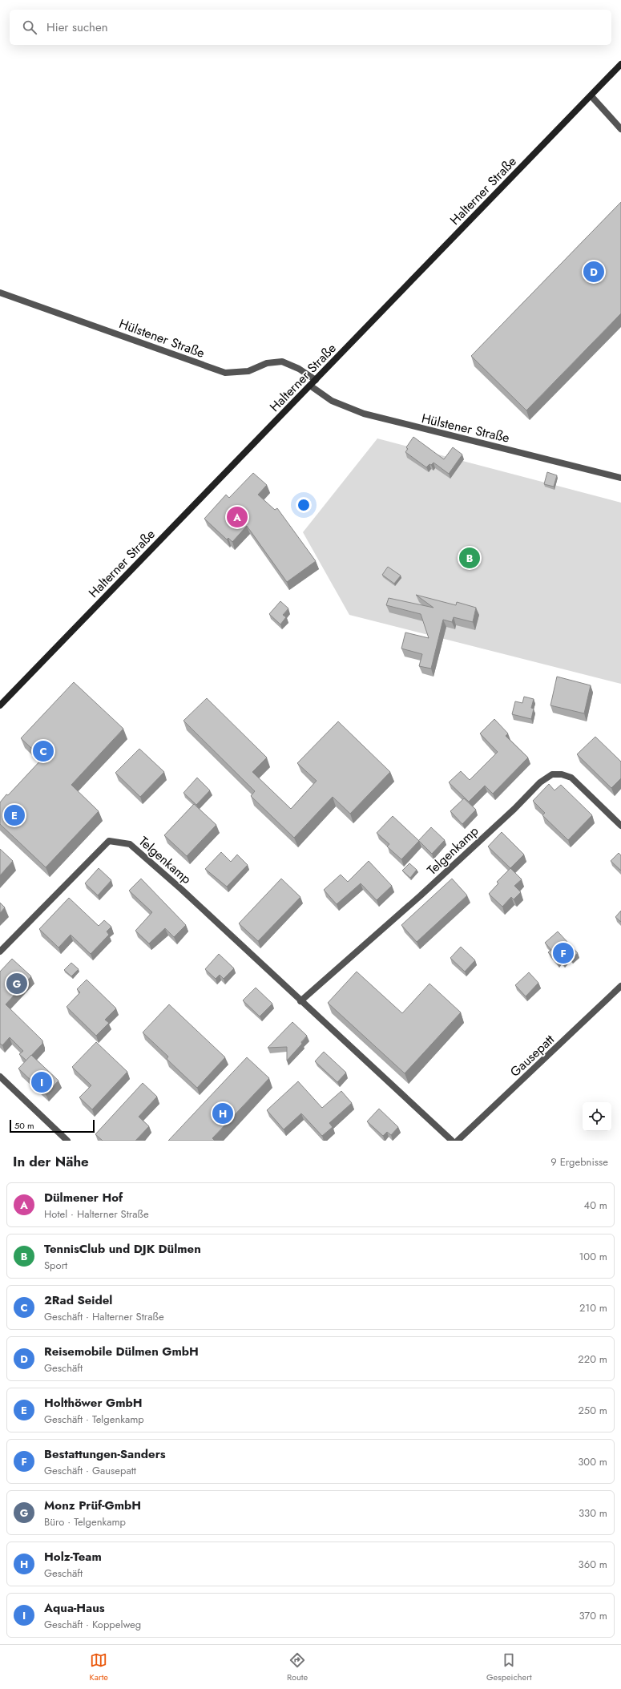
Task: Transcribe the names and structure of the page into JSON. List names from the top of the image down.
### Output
{
  "streets": {
    "main road": ["Halterner Straße"],
    "street": ["Hülstener Straße", "Telgenkamp", "Gausepatt"]
  },
  "crossings": [
    ["Halterner Straße", "Hülstener Straße"]
  ],
  "scale_bar": "50 m",
  "page": {
    "search": "Hier suchen",
    "pins": [
      "D",
      "A",
      "B",
      "C",
      "E",
      "F",
      "G",
      "I",
      "H"
    ],
    "scale": "50 m",
    "heading": ["In der Nähe", "9 Ergebnisse"],
    "list": [
      {
        "mark": "A",
        "name": "Dülmener Hof",
        "note": "Hotel · Halterner Straße",
        "value": "40 m"
      },
      {
        "mark": "B",
        "name": "TennisClub und DJK Dülmen",
        "note": "Sport",
        "value": "100 m"
      },
      {
        "mark": "C",
        "name": "2Rad Seidel",
        "note": "Geschäft · Halterner Straße",
        "value": "210 m"
      },
      {
        "mark": "D",
        "name": "Reisemobile Dülmen GmbH",
        "note": "Geschäft",
        "value": "220 m"
      },
      {
        "mark": "E",
        "name": "Holthöwer GmbH",
        "note": "Geschäft · Telgenkamp",
        "value": "250 m"
      },
      {
        "mark": "F",
        "name": "Bestattungen-Sanders",
        "note": "Geschäft · Gausepatt",
        "value": "300 m"
      },
      {
        "mark": "G",
        "name": "Monz Prüf-GmbH",
        "note": "Büro · Telgenkamp",
        "value": "330 m"
      },
      {
        "mark": "H",
        "name": "Holz-Team",
        "note": "Geschäft",
        "value": "360 m"
      },
      {
        "mark": "I",
        "name": "Aqua-Haus",
        "note": "Geschäft · Koppelweg",
        "value": "370 m"
      }
    ],
    "nav": ["Karte", "Route", "Gespeichert"]
  }
}
